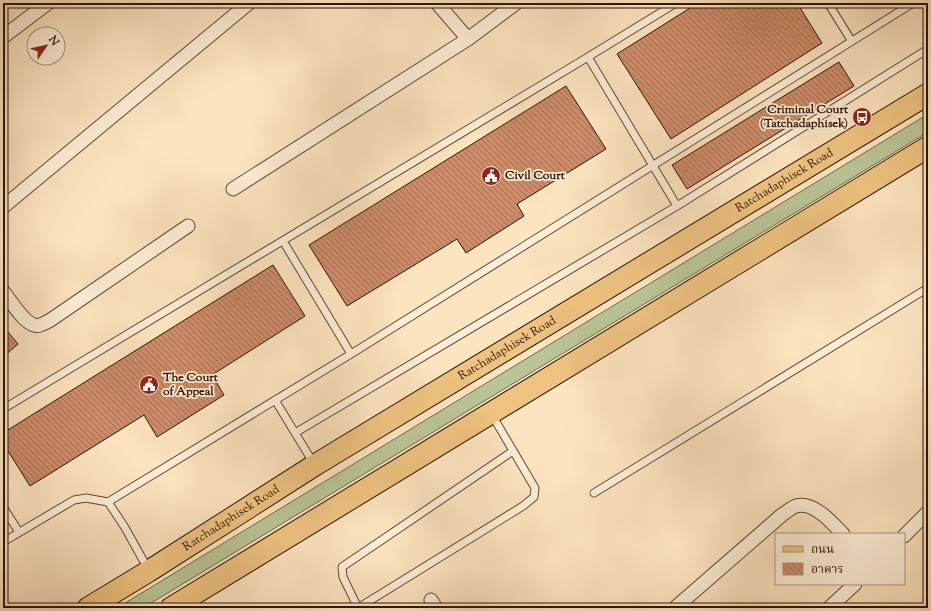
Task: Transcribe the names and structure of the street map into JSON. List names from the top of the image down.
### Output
{
  "streets": {
    "main road": ["Ratchadaphisek Road"]
  },
  "places": {
    "bus stop": ["Criminal Court (Tatchadaphisek)"],
    "public building": ["Civil Court", "The Court of Appeal"]
  },
  "legend": ["ถนน", "อาคาร"],
  "north": "top right"
}
